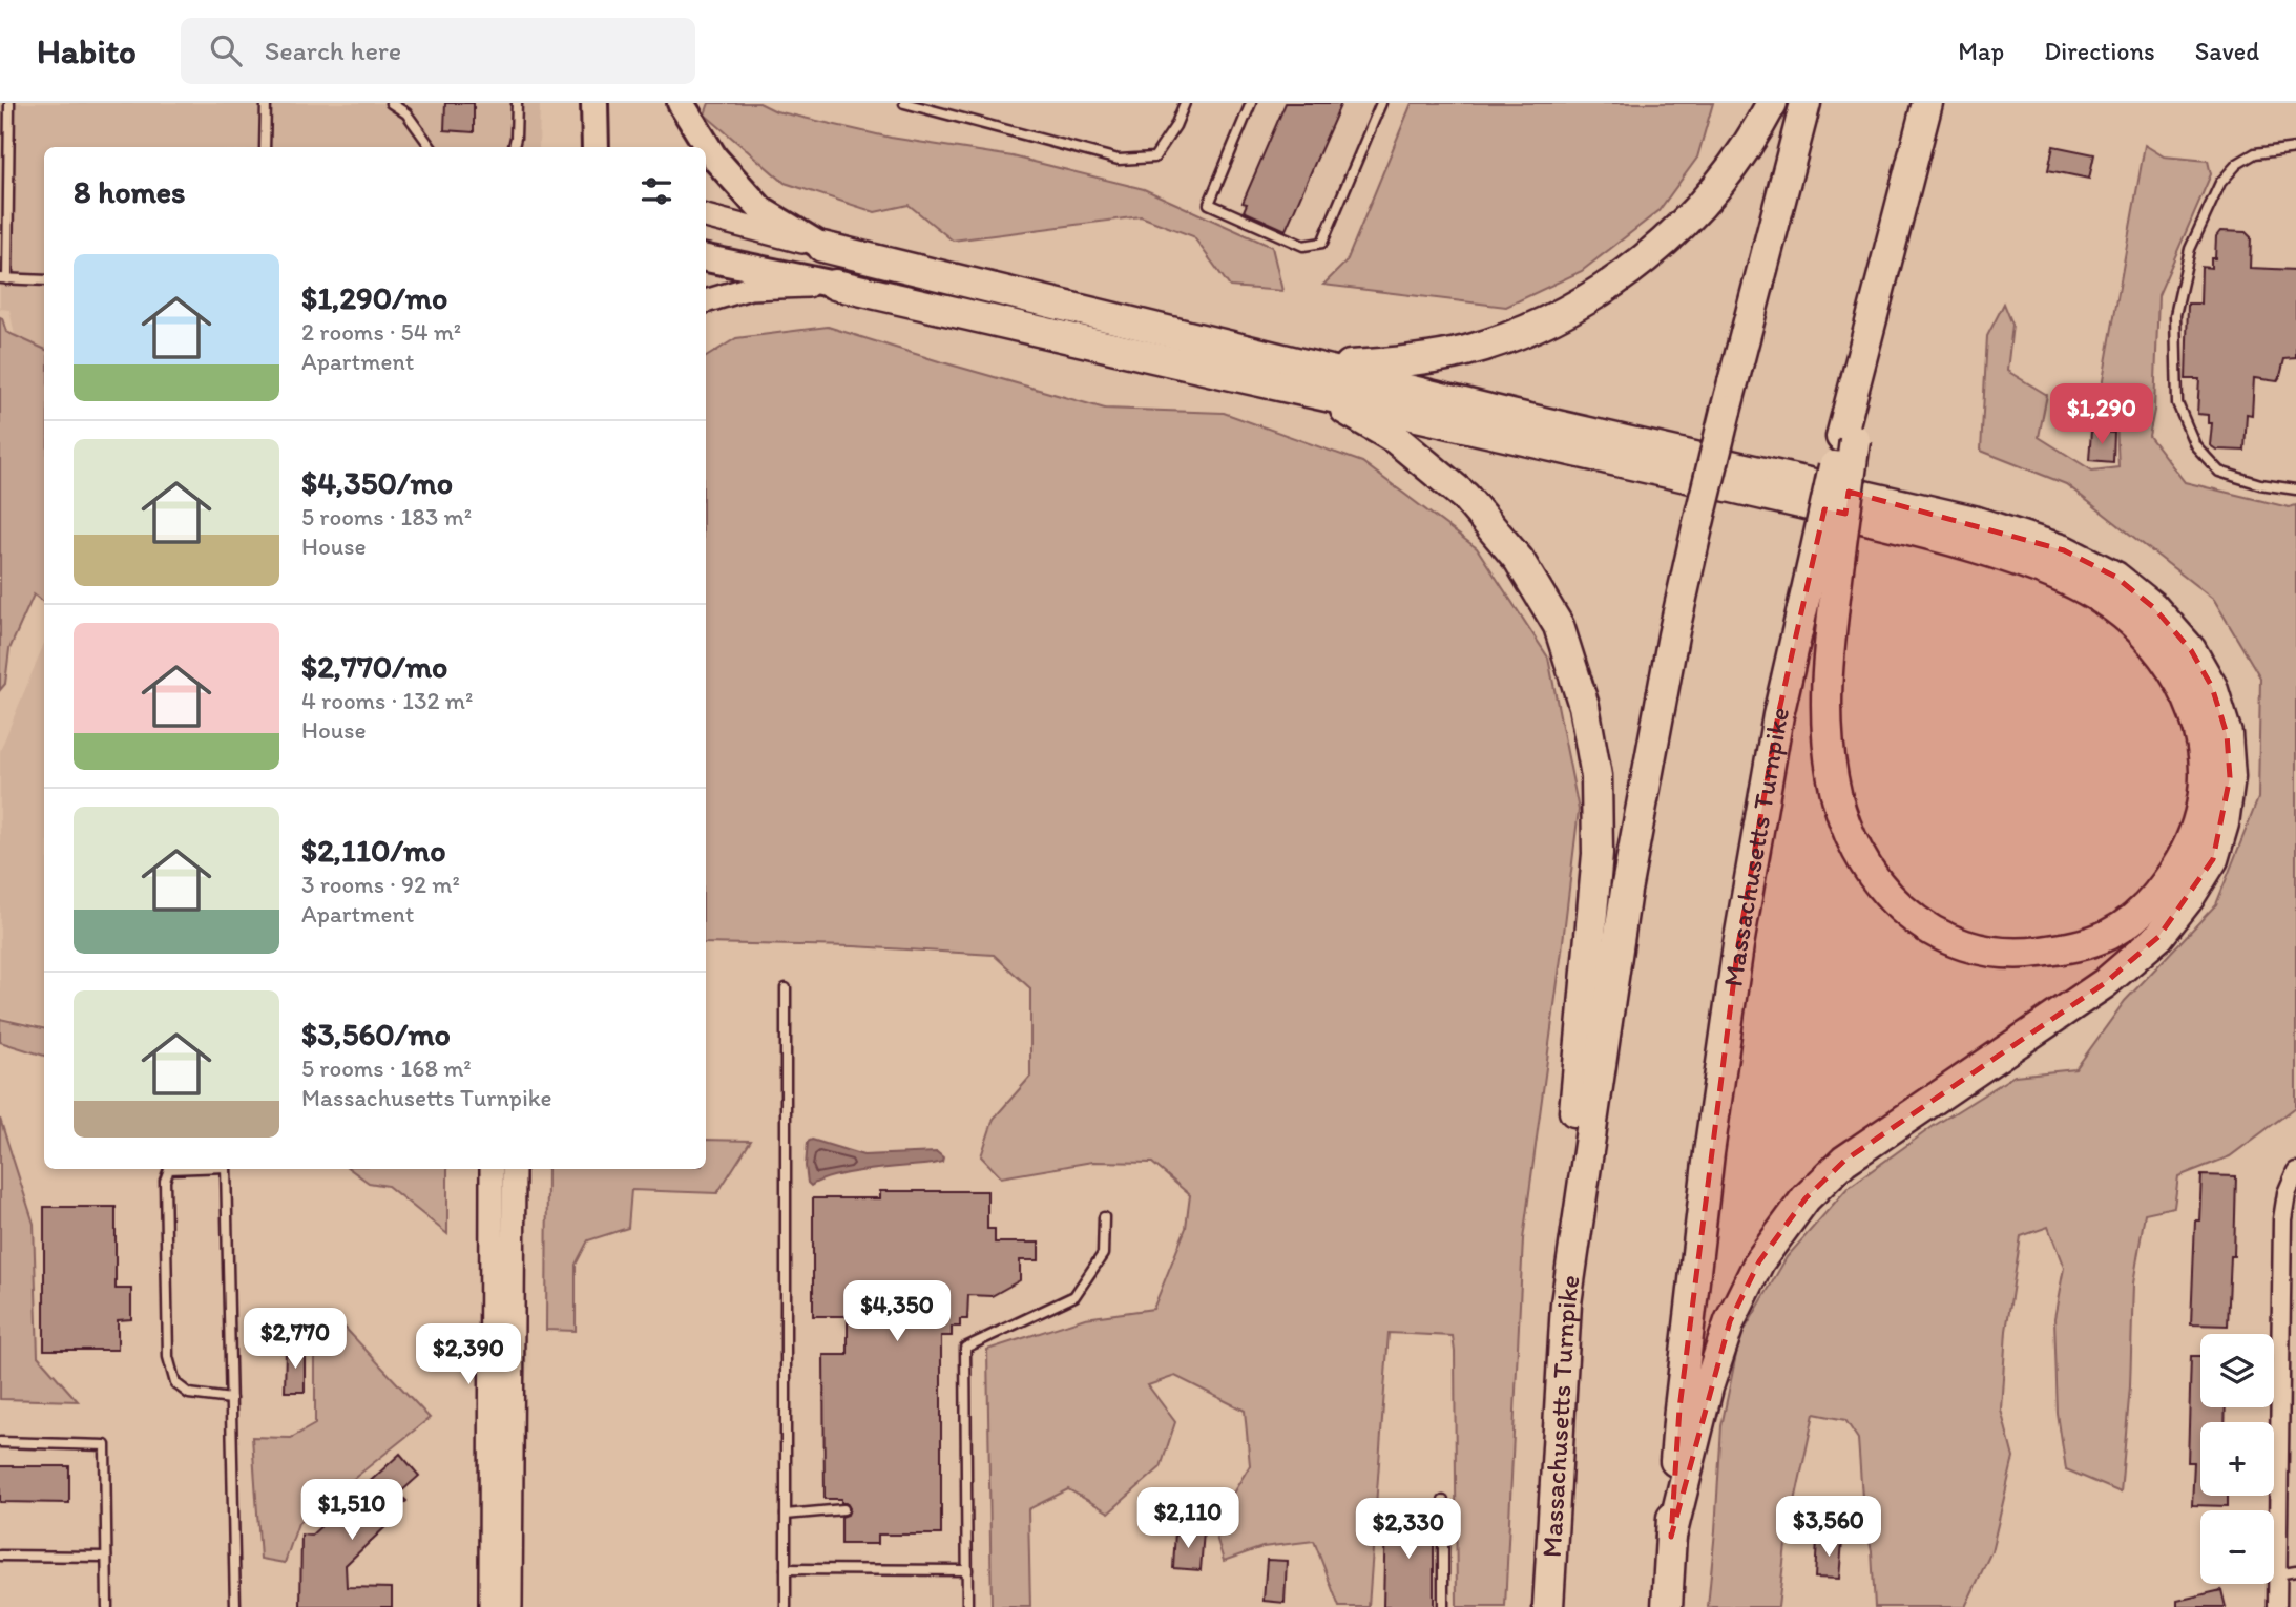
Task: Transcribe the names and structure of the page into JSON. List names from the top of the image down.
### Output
{
  "streets": {
    "highway": ["Massachusetts Turnpike"]
  },
  "page": {
    "header": "Habito",
    "search": "Search here",
    "nav": ["Map", "Directions", "Saved"],
    "heading": "8 homes",
    "list": [
      {
        "name": "$1,290/mo",
        "note": "2 rooms · 54 m² · Apartment"
      },
      {
        "name": "$4,350/mo",
        "note": "5 rooms · 183 m² · House"
      },
      {
        "name": "$2,770/mo",
        "note": "4 rooms · 132 m² · House"
      },
      {
        "name": "$2,110/mo",
        "note": "3 rooms · 92 m² · Apartment"
      },
      {
        "name": "$3,560/mo",
        "note": "5 rooms · 168 m² · Massachusetts Turnpike"
      }
    ],
    "price": [
      "$1,290",
      "$4,350",
      "$2,770",
      "$2,390",
      "$1,510",
      "$2,110",
      "$3,560",
      "$2,330"
    ],
    "map_buttons": ["+", "−"]
  }
}
